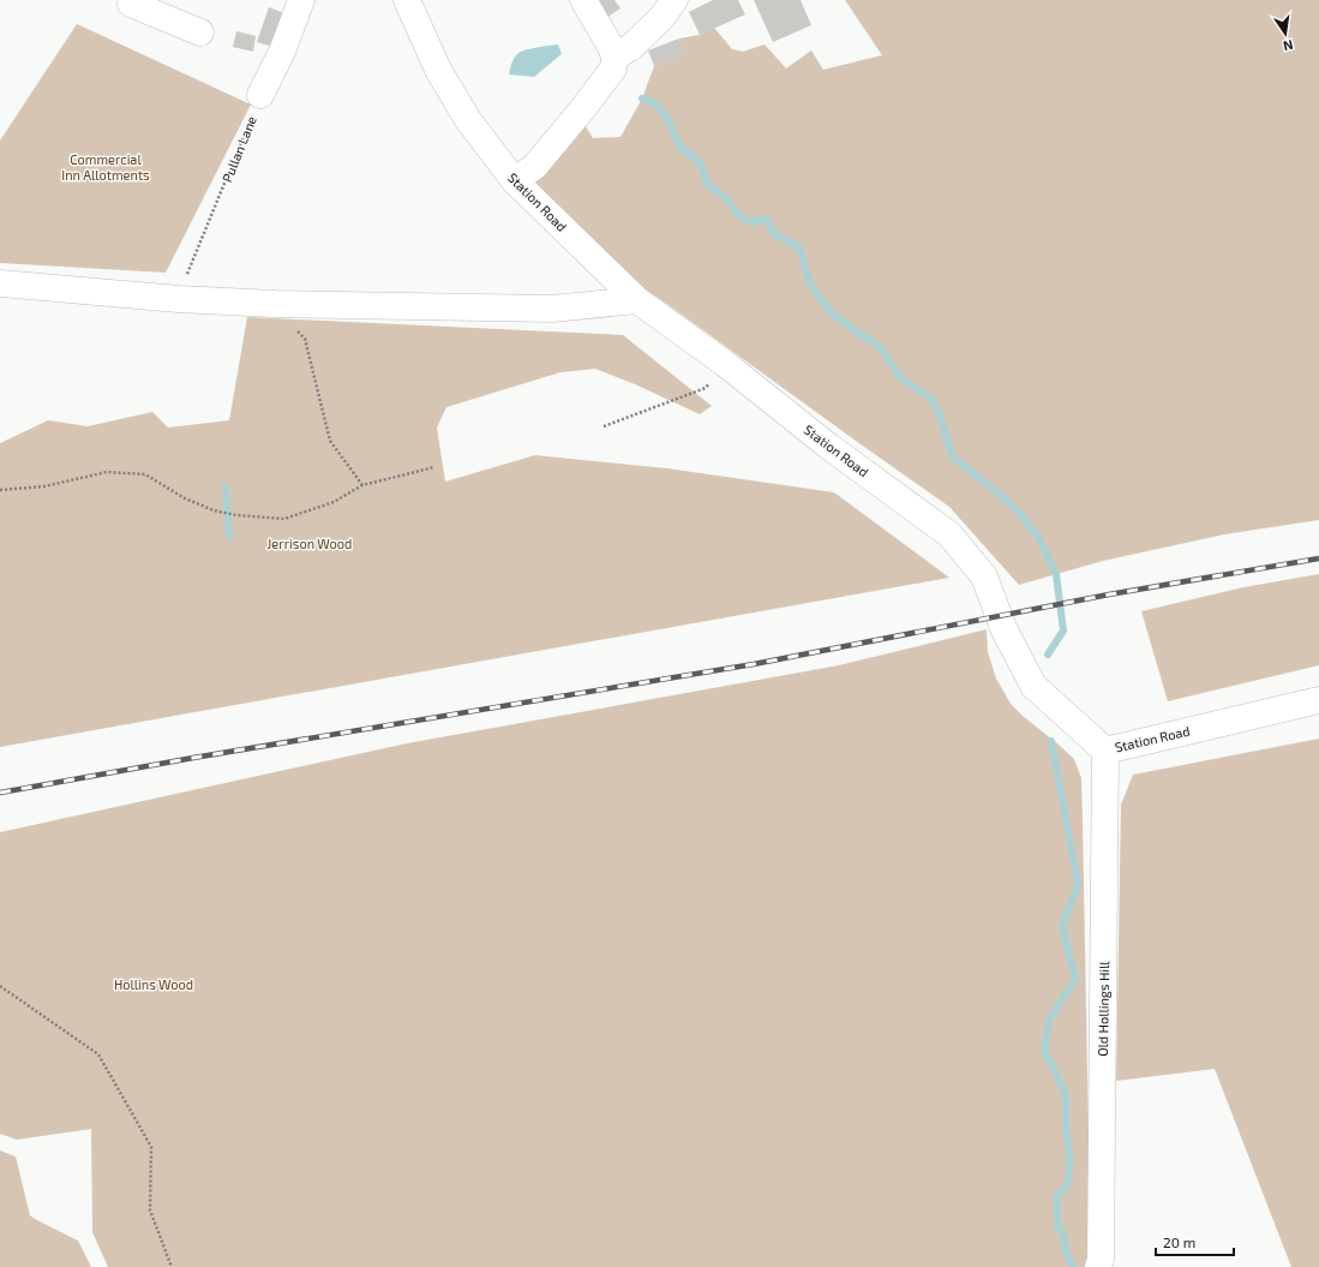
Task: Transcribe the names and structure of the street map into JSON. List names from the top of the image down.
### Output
{
  "streets": {
    "street": ["Station Road", "Old Hollings Hill"],
    "path": ["Pullan Lane"]
  },
  "crossings": [
    ["Station Road", "Old Hollings Hill"]
  ],
  "parks": ["Commercial Inn Allotments", "Jerrison Wood", "Hollins Wood"],
  "scale_bar": "20 m",
  "north": "bottom"
}
